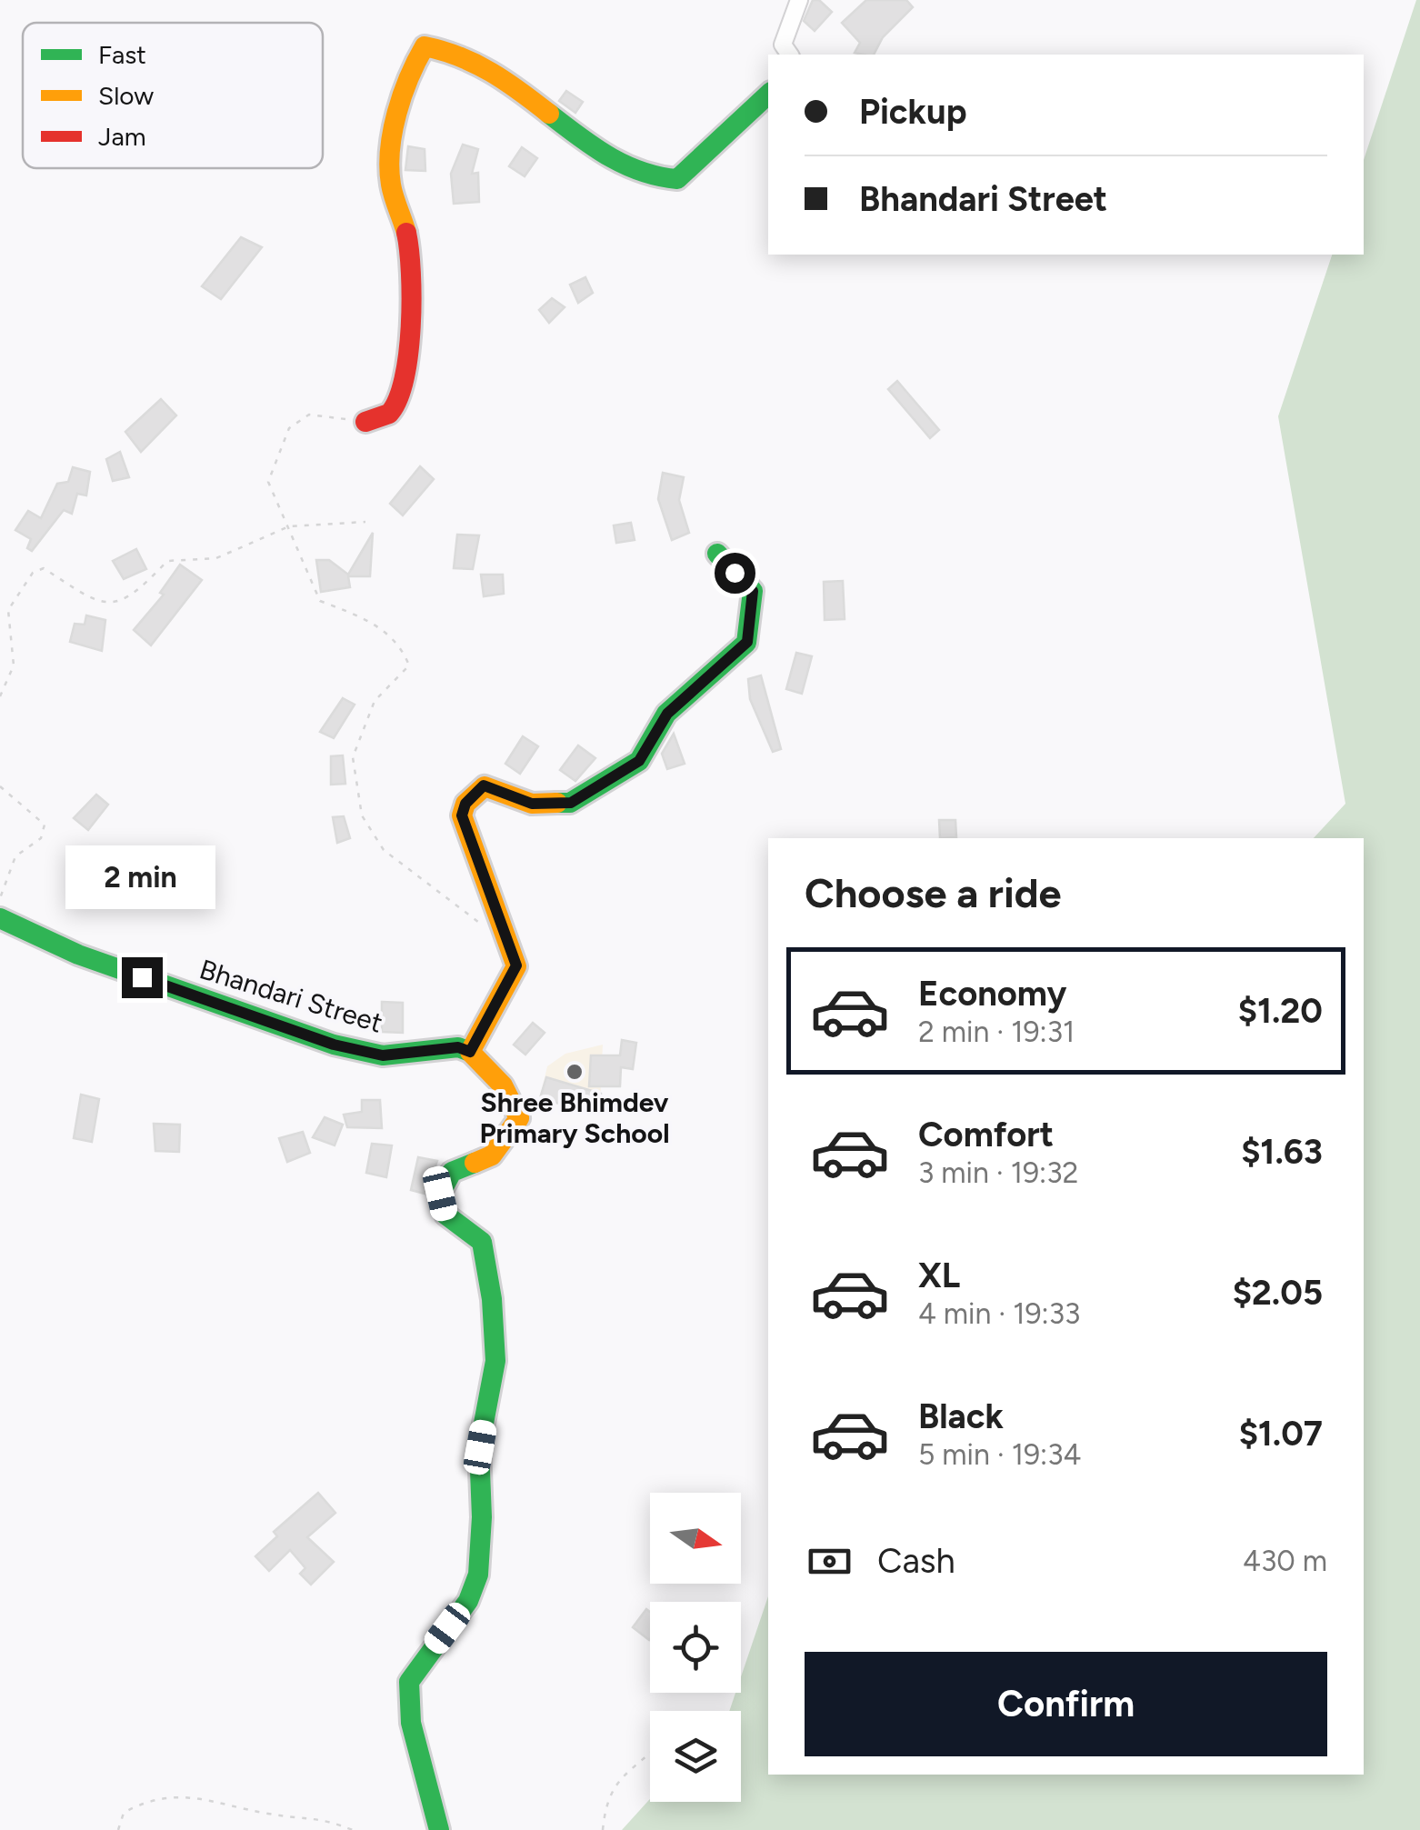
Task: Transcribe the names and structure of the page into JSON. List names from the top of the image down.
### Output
{
  "streets": {
    "street": ["Bhandari Street"]
  },
  "places": ["Shree Bhimdev Primary School"],
  "legend": ["Fast", "Slow", "Jam"],
  "north": "right",
  "page": {
    "banner": ["Pickup", "Bhandari Street"],
    "heading": "Choose a ride",
    "bubble": "2 min",
    "list": [
      {
        "name": "Economy",
        "note": "2 min · 19:31",
        "value": "$1.20"
      },
      {
        "name": "Comfort",
        "note": "3 min · 19:32",
        "value": "$1.63"
      },
      {
        "name": "XL",
        "note": "4 min · 19:33",
        "value": "$2.05"
      },
      {
        "name": "Black",
        "note": "5 min · 19:34",
        "value": "$1.07"
      }
    ],
    "pay": ["Cash", "430 m"],
    "buttons": "Confirm"
  }
}
